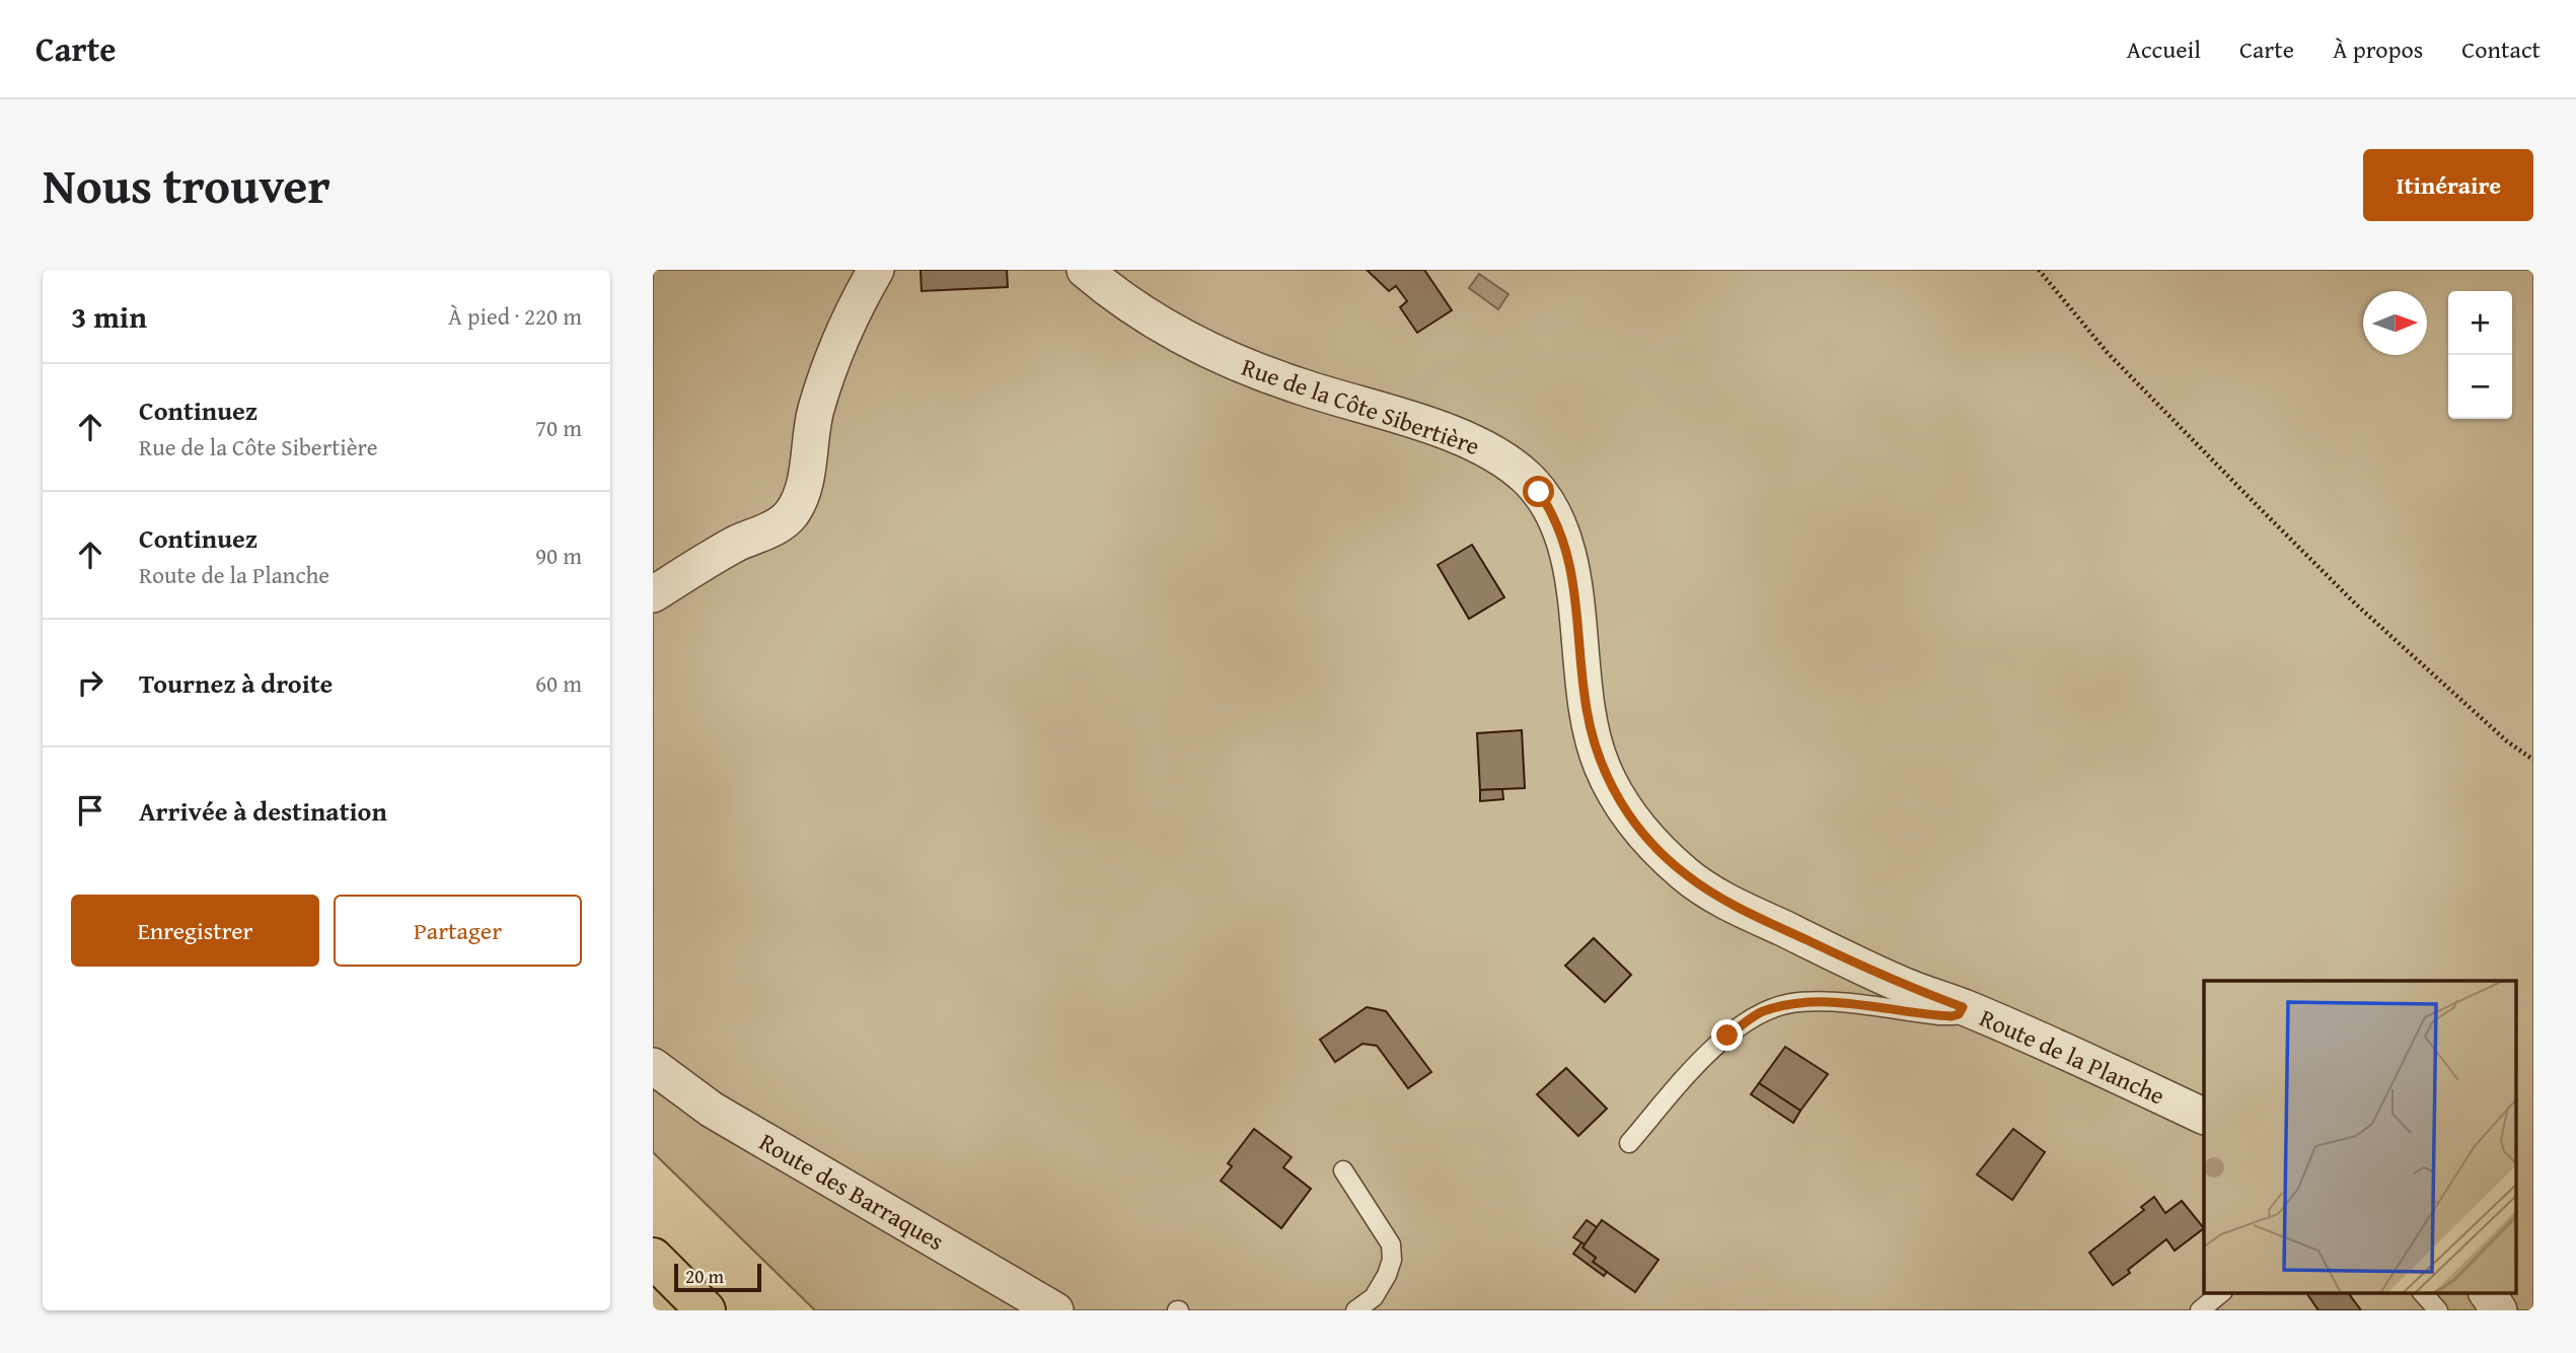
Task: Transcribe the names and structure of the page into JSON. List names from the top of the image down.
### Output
{
  "streets": {
    "street": ["Rue de la Côte Sibertière", "Route de la Planche", "Route des Barraques"]
  },
  "crossings": [
    ["Rue de la Côte Sibertière", "Route de la Planche"]
  ],
  "scale_bar": "20 m",
  "north": "right",
  "page": {
    "header": "Carte",
    "nav": [
      "Accueil",
      "Carte",
      "À propos",
      "Contact"
    ],
    "title": "Nous trouver",
    "buttons": [
      "Itinéraire",
      ["Enregistrer", "Partager"]
    ],
    "heading": ["3 min", "À pied · 220 m"],
    "map_buttons": ["+", "−"],
    "list": [
      ["Continuez", "Rue de la Côte Sibertière", "70 m"],
      ["Continuez", "Route de la Planche", "90 m"],
      ["Tournez à droite", "60 m"],
      "Arrivée à destination"
    ],
    "scale": "20 m"
  }
}
